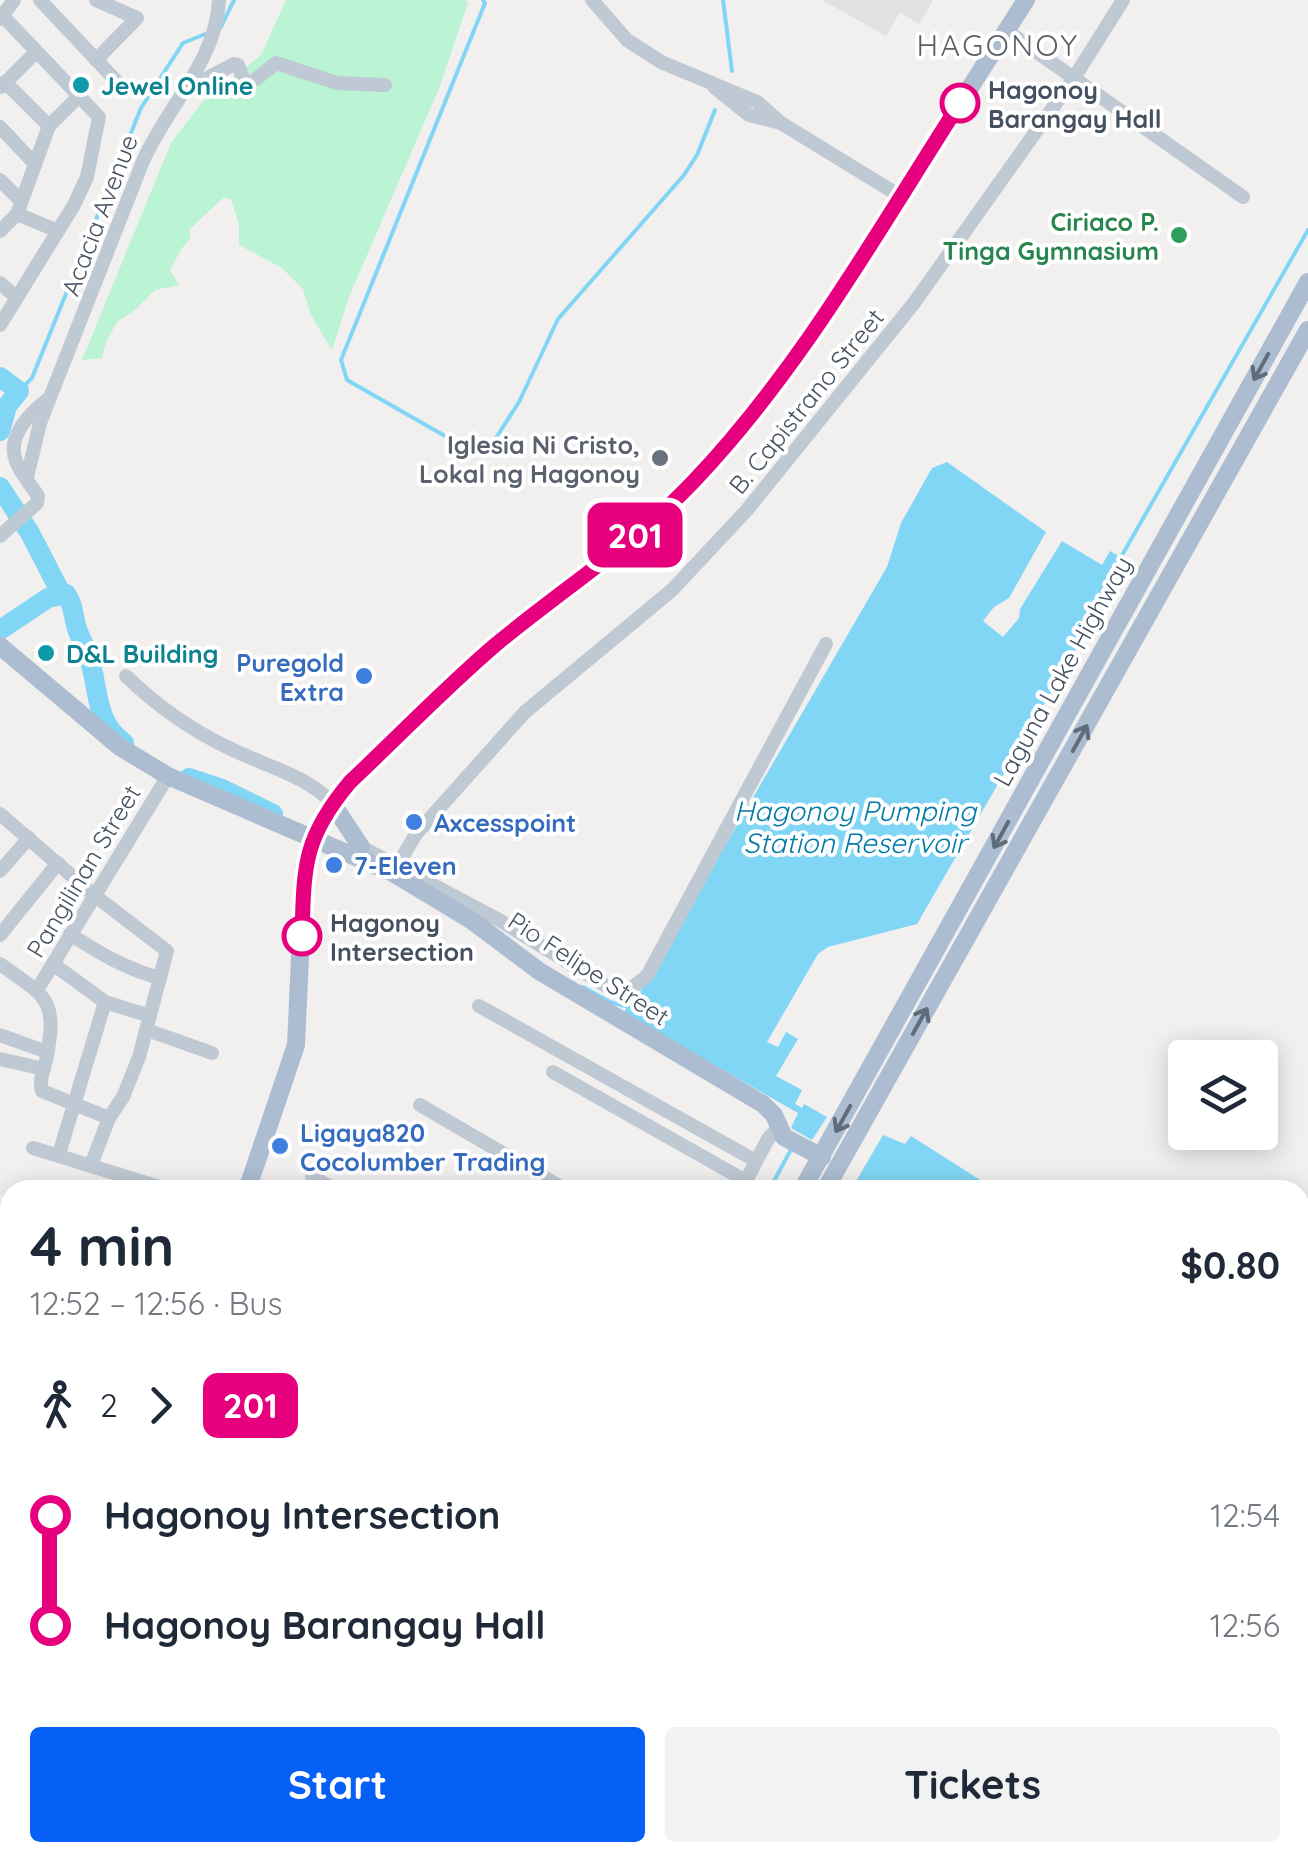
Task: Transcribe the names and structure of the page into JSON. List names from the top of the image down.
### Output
{
  "streets": {
    "main road": ["Laguna Lake Highway", "Pio Felipe Street"],
    "street": ["Acacia Avenue", "B. Capistrano Street", "Pangilinan Street"]
  },
  "crossings": [
    ["B. Capistrano Street", "Pio Felipe Street"],
    ["Laguna Lake Highway", "Pio Felipe Street"],
    ["Pangilinan Street", "Pio Felipe Street"]
  ],
  "districts": ["HAGONOY"],
  "water": ["Hagonoy Pumping Station Reservoir"],
  "places": [
    "Jewel Online",
    "Hagonoy Barangay Hall",
    "Ciriaco P. Tinga Gymnasium",
    "Iglesia Ni Cristo, Lokal ng Hagonoy",
    "D&L Building",
    "Puregold Extra",
    "Axcesspoint",
    "7-Eleven",
    "Hagonoy Intersection",
    "Ligaya820 Cocolumber Trading"
  ],
  "lines": ["bus line 201"],
  "page": {
    "on_map": "201",
    "heading": ["4 min", "12:52 – 12:56 · Bus", "$0.80"],
    "legs": ["2", "201"],
    "list": [
      {
        "name": "Hagonoy Intersection",
        "value": "12:54"
      },
      {
        "name": "Hagonoy Barangay Hall",
        "value": "12:56"
      }
    ],
    "buttons": ["Start", "Tickets"]
  }
}
